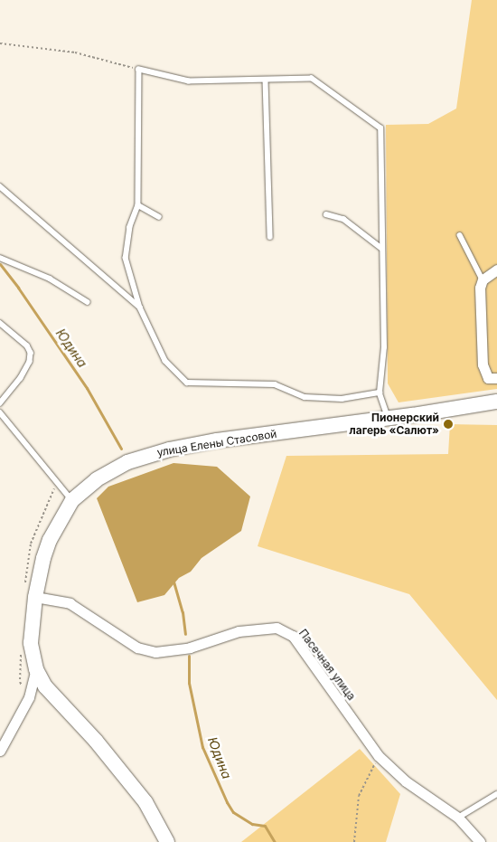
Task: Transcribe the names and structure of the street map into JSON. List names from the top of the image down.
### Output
{
  "streets": {
    "main road": ["улица Елены Стасовой"],
    "street": ["Пасечная улица"]
  },
  "crossings": [
    ["улица Елены Стасовой", "Пасечная улица"]
  ],
  "water": ["Юдина"],
  "places": ["Пионерский лагерь «Салют»"]
}
